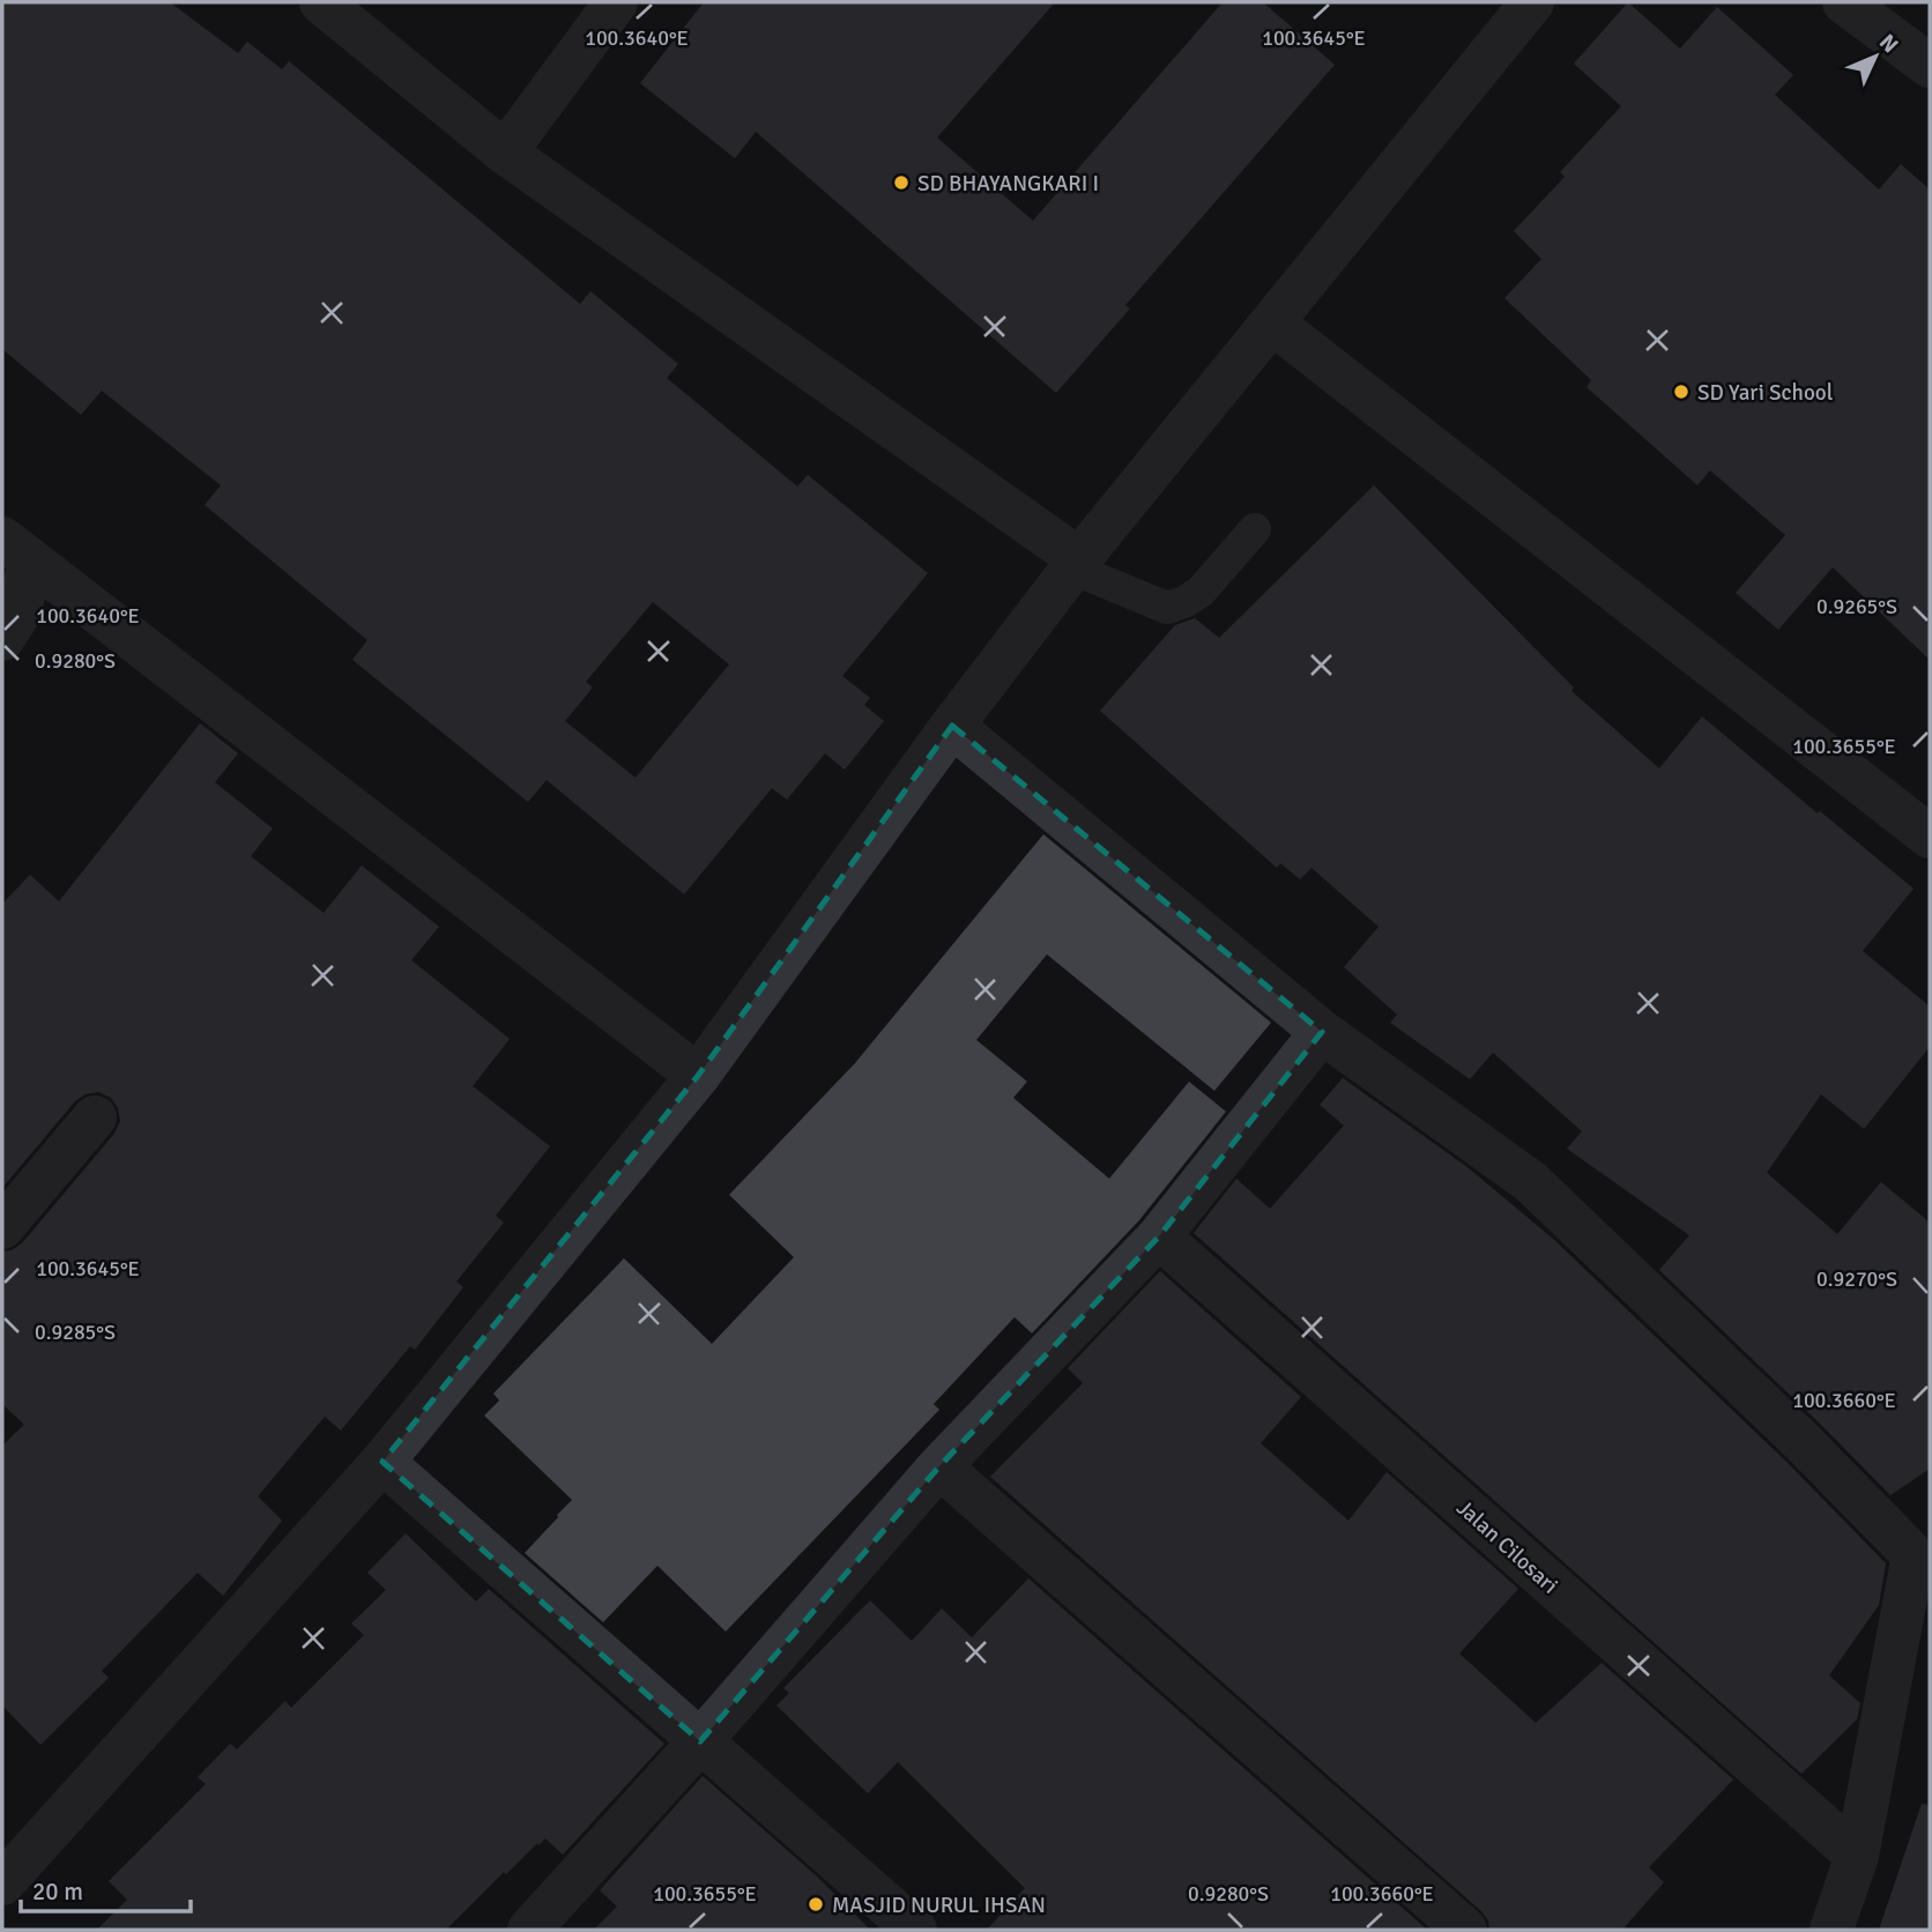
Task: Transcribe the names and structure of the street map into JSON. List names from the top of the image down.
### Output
{
  "streets": {
    "street": ["Jalan Cilosari"]
  },
  "places": ["SD BHAYANGKARI I", "SD Yari School", "MASJID NURUL IHSAN"],
  "scale_bar": "20 m",
  "north": "top right",
  "coordinates": [
    "100.3640°E",
    "100.3645°E",
    "0.9265°S",
    "0.9280°S",
    "100.3655°E",
    "0.9270°S",
    "0.9285°S",
    "100.3660°E"
  ]
}
